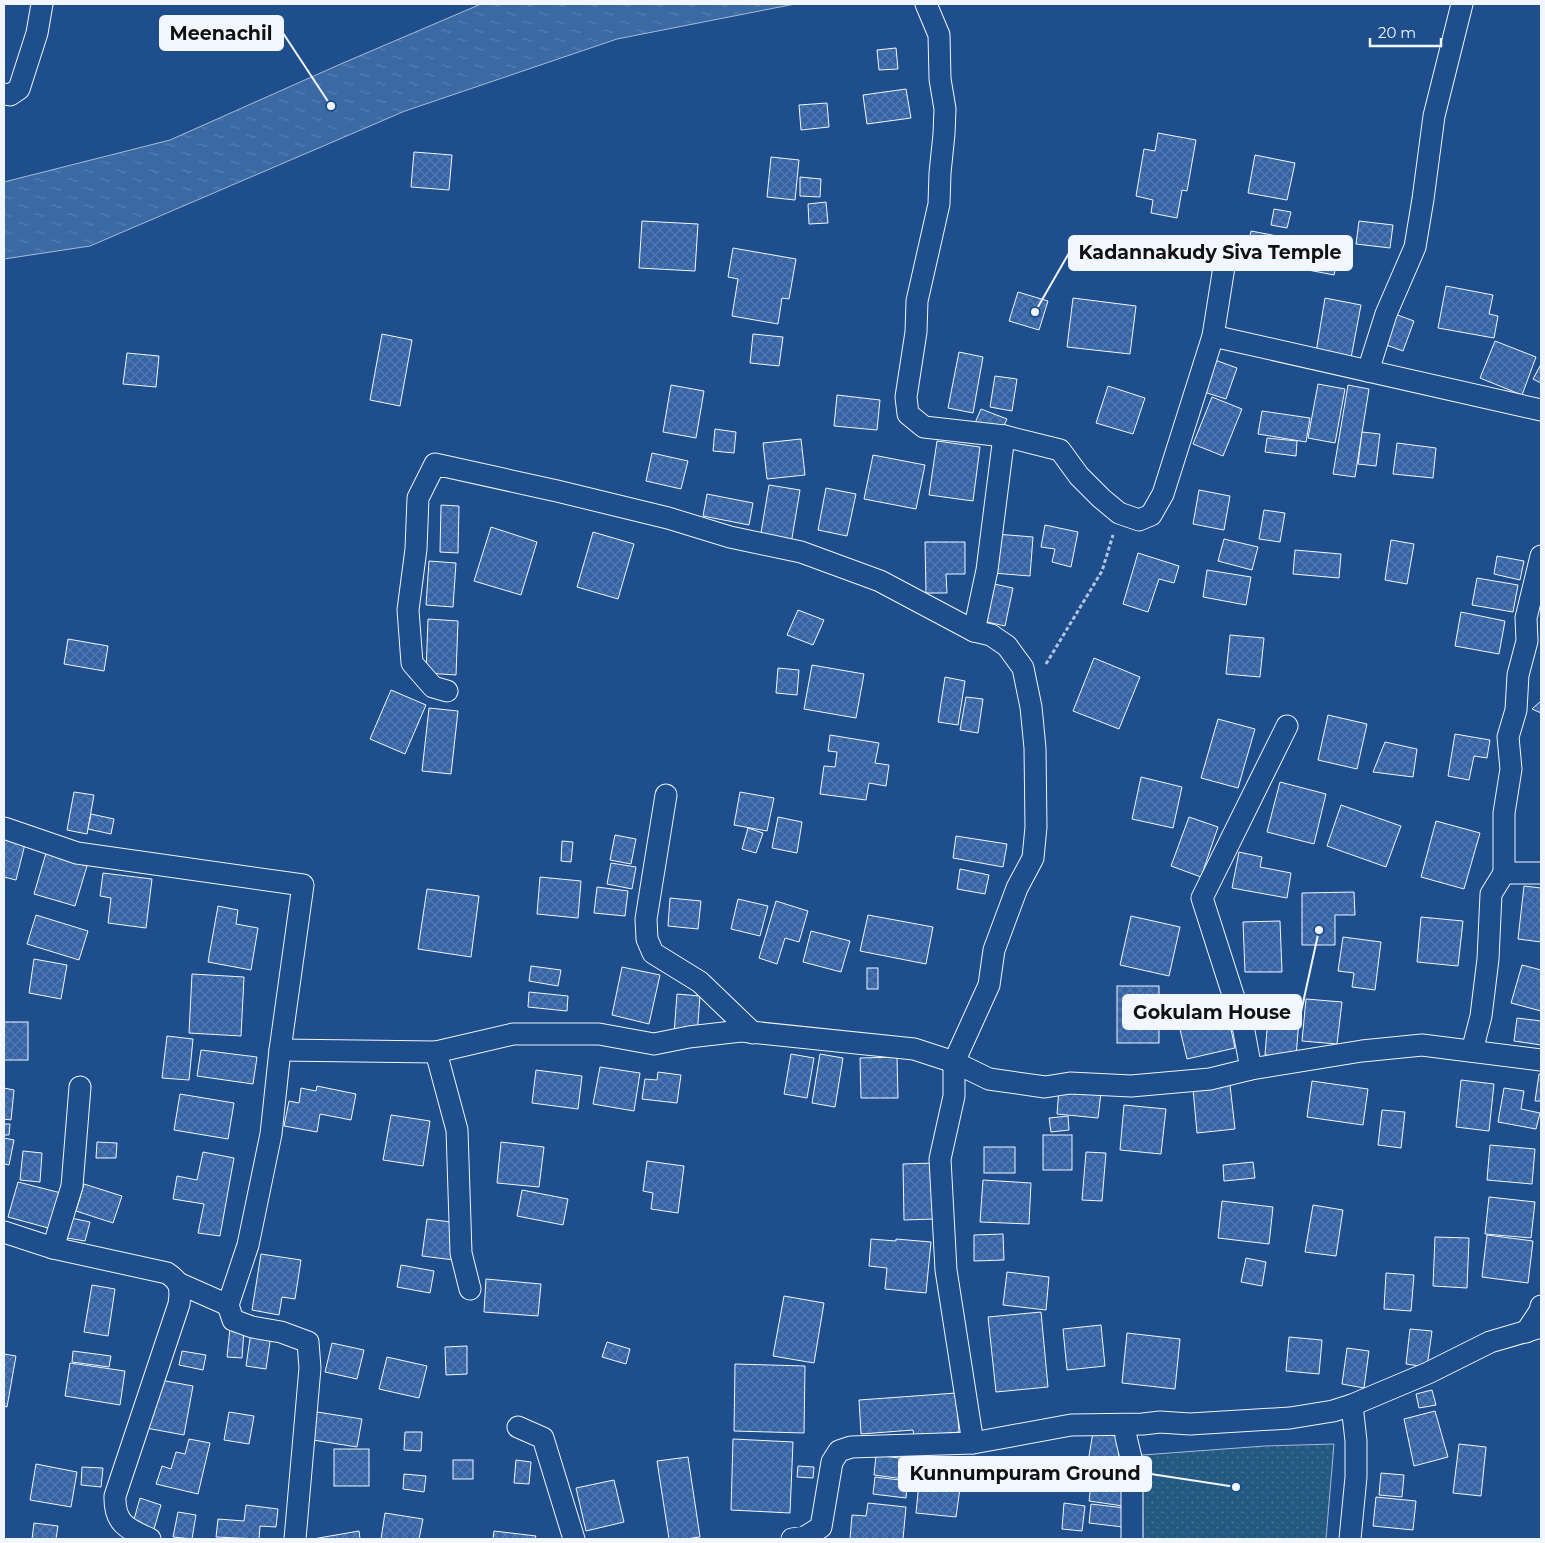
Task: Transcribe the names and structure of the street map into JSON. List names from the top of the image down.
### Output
{
  "places": [
    "Meenachil",
    "Kadannakudy Siva Temple",
    "Gokulam House",
    "Kunnumpuram Ground"
  ],
  "scale_bar": "20 m"
}
